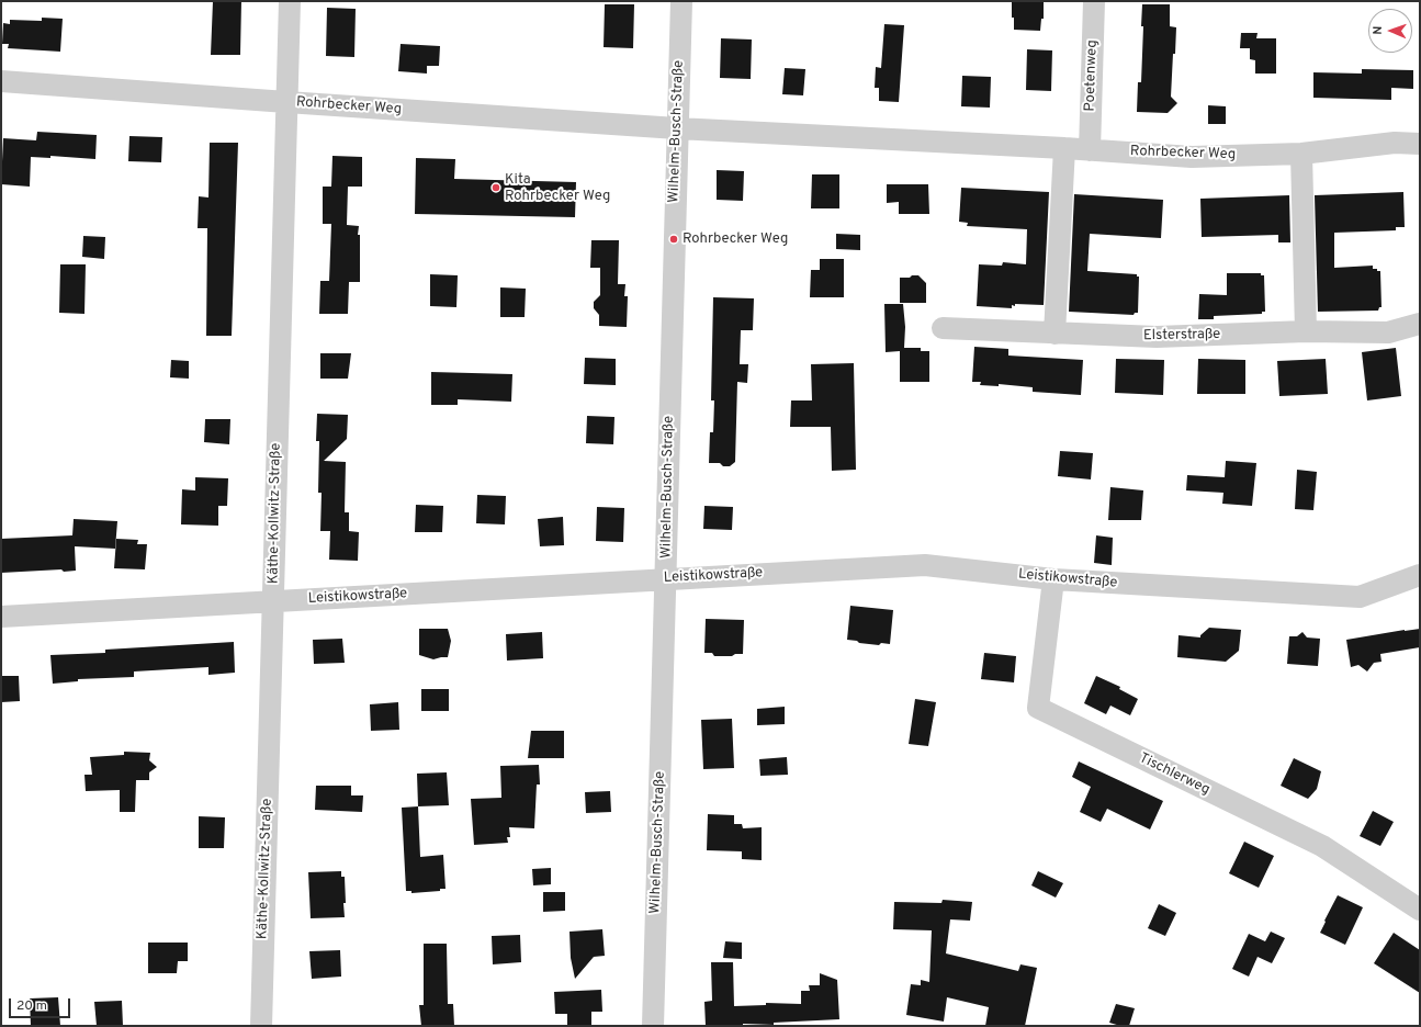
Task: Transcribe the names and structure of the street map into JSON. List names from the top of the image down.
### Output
{
  "streets": {
    "street": [
      "Poetenweg",
      "Rohrbecker Weg",
      "Wilhelm-Busch-Straße",
      "Elsterstraße",
      "Käthe-Kollwitz-Straße",
      "Leistikowstraße",
      "Tischlerweg"
    ]
  },
  "crossings": [
    ["Poetenweg", "Rohrbecker Weg"],
    ["Rohrbecker Weg", "Wilhelm-Busch-Straße"],
    ["Rohrbecker Weg", "Käthe-Kollwitz-Straße"],
    ["Wilhelm-Busch-Straße", "Leistikowstraße"],
    ["Käthe-Kollwitz-Straße", "Leistikowstraße"],
    ["Leistikowstraße", "Tischlerweg"]
  ],
  "places": ["Kita Rohrbecker Weg", "Rohrbecker Weg"],
  "scale_bar": "20 m",
  "north": "left"
}
